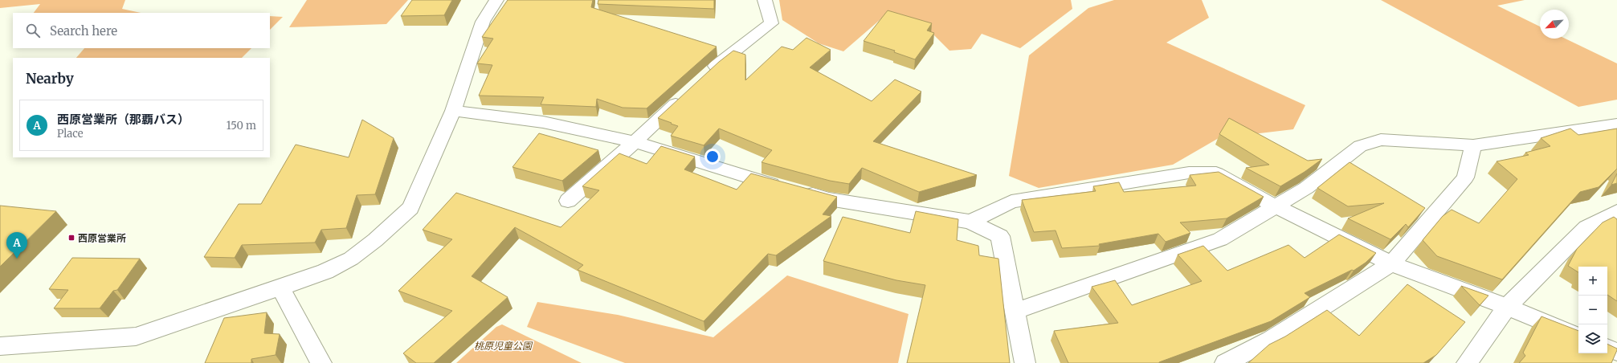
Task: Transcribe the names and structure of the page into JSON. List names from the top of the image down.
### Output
{
  "parks": ["桃原児童公園"],
  "places": {
    "transit": ["西原営業所"]
  },
  "north": "bottom left",
  "page": {
    "search": "Search here",
    "heading": "Nearby",
    "list": [
      {
        "mark": "A",
        "name": "西原営業所（那覇バス）",
        "note": "Place",
        "value": "150 m"
      }
    ],
    "pins": "A",
    "map_buttons": ["+", "−"]
  }
}
